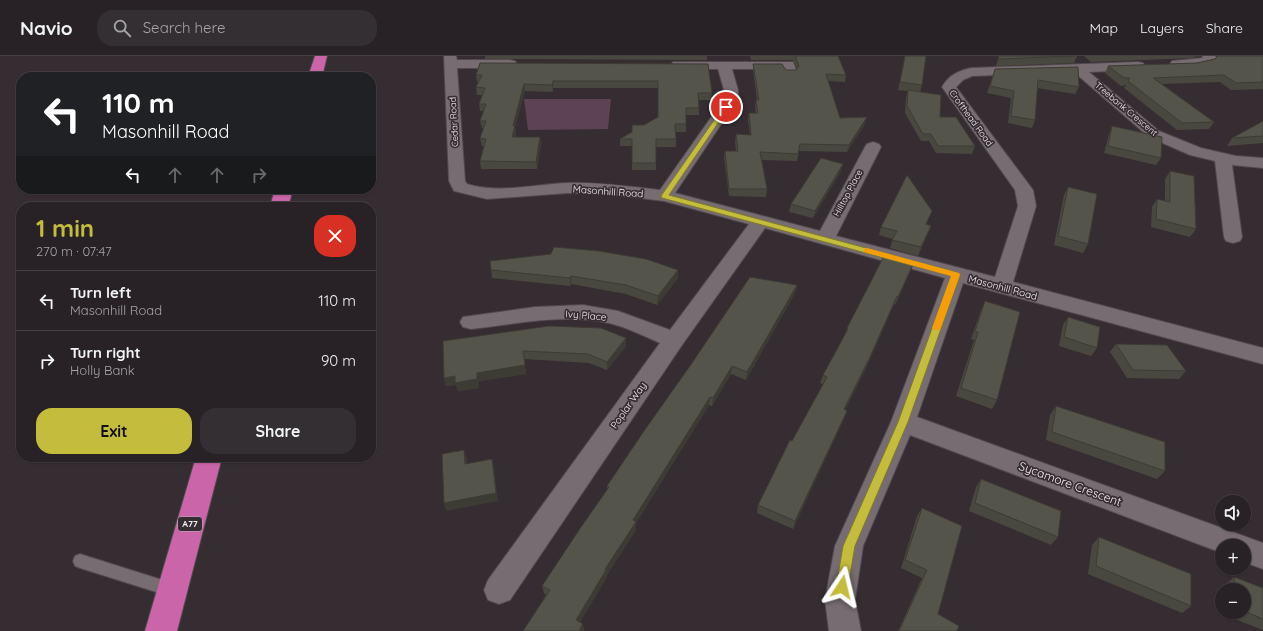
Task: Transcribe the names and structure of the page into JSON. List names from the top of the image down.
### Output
{
  "streets": {
    "highway": ["A77"],
    "street": [
      "Treebank Crescent",
      "Crofthead Road",
      "Cedar Road",
      "Masonhill Road",
      "Hilltop Place",
      "Ivy Place",
      "Poplar Way",
      "Sycamore Crescent"
    ]
  },
  "crossings": [
    ["Treebank Crescent", "Crofthead Road"],
    ["Crofthead Road", "Masonhill Road"],
    ["Cedar Road", "Masonhill Road"],
    ["Masonhill Road", "Hilltop Place"],
    ["Masonhill Road", "Poplar Way"],
    ["Ivy Place", "Poplar Way"]
  ],
  "page": {
    "header": "Navio",
    "search": "Search here",
    "nav": ["Map", "Layers", "Share"],
    "turn": ["110 m", "Masonhill Road"],
    "heading": ["1 min", "270 m · 07:47"],
    "list": [
      {
        "name": "Turn left",
        "note": "Masonhill Road",
        "value": "110 m"
      },
      {
        "name": "Turn right",
        "note": "Holly Bank",
        "value": "90 m"
      }
    ],
    "buttons": ["Exit", "Share"],
    "map_buttons": ["+", "−"]
  }
}
